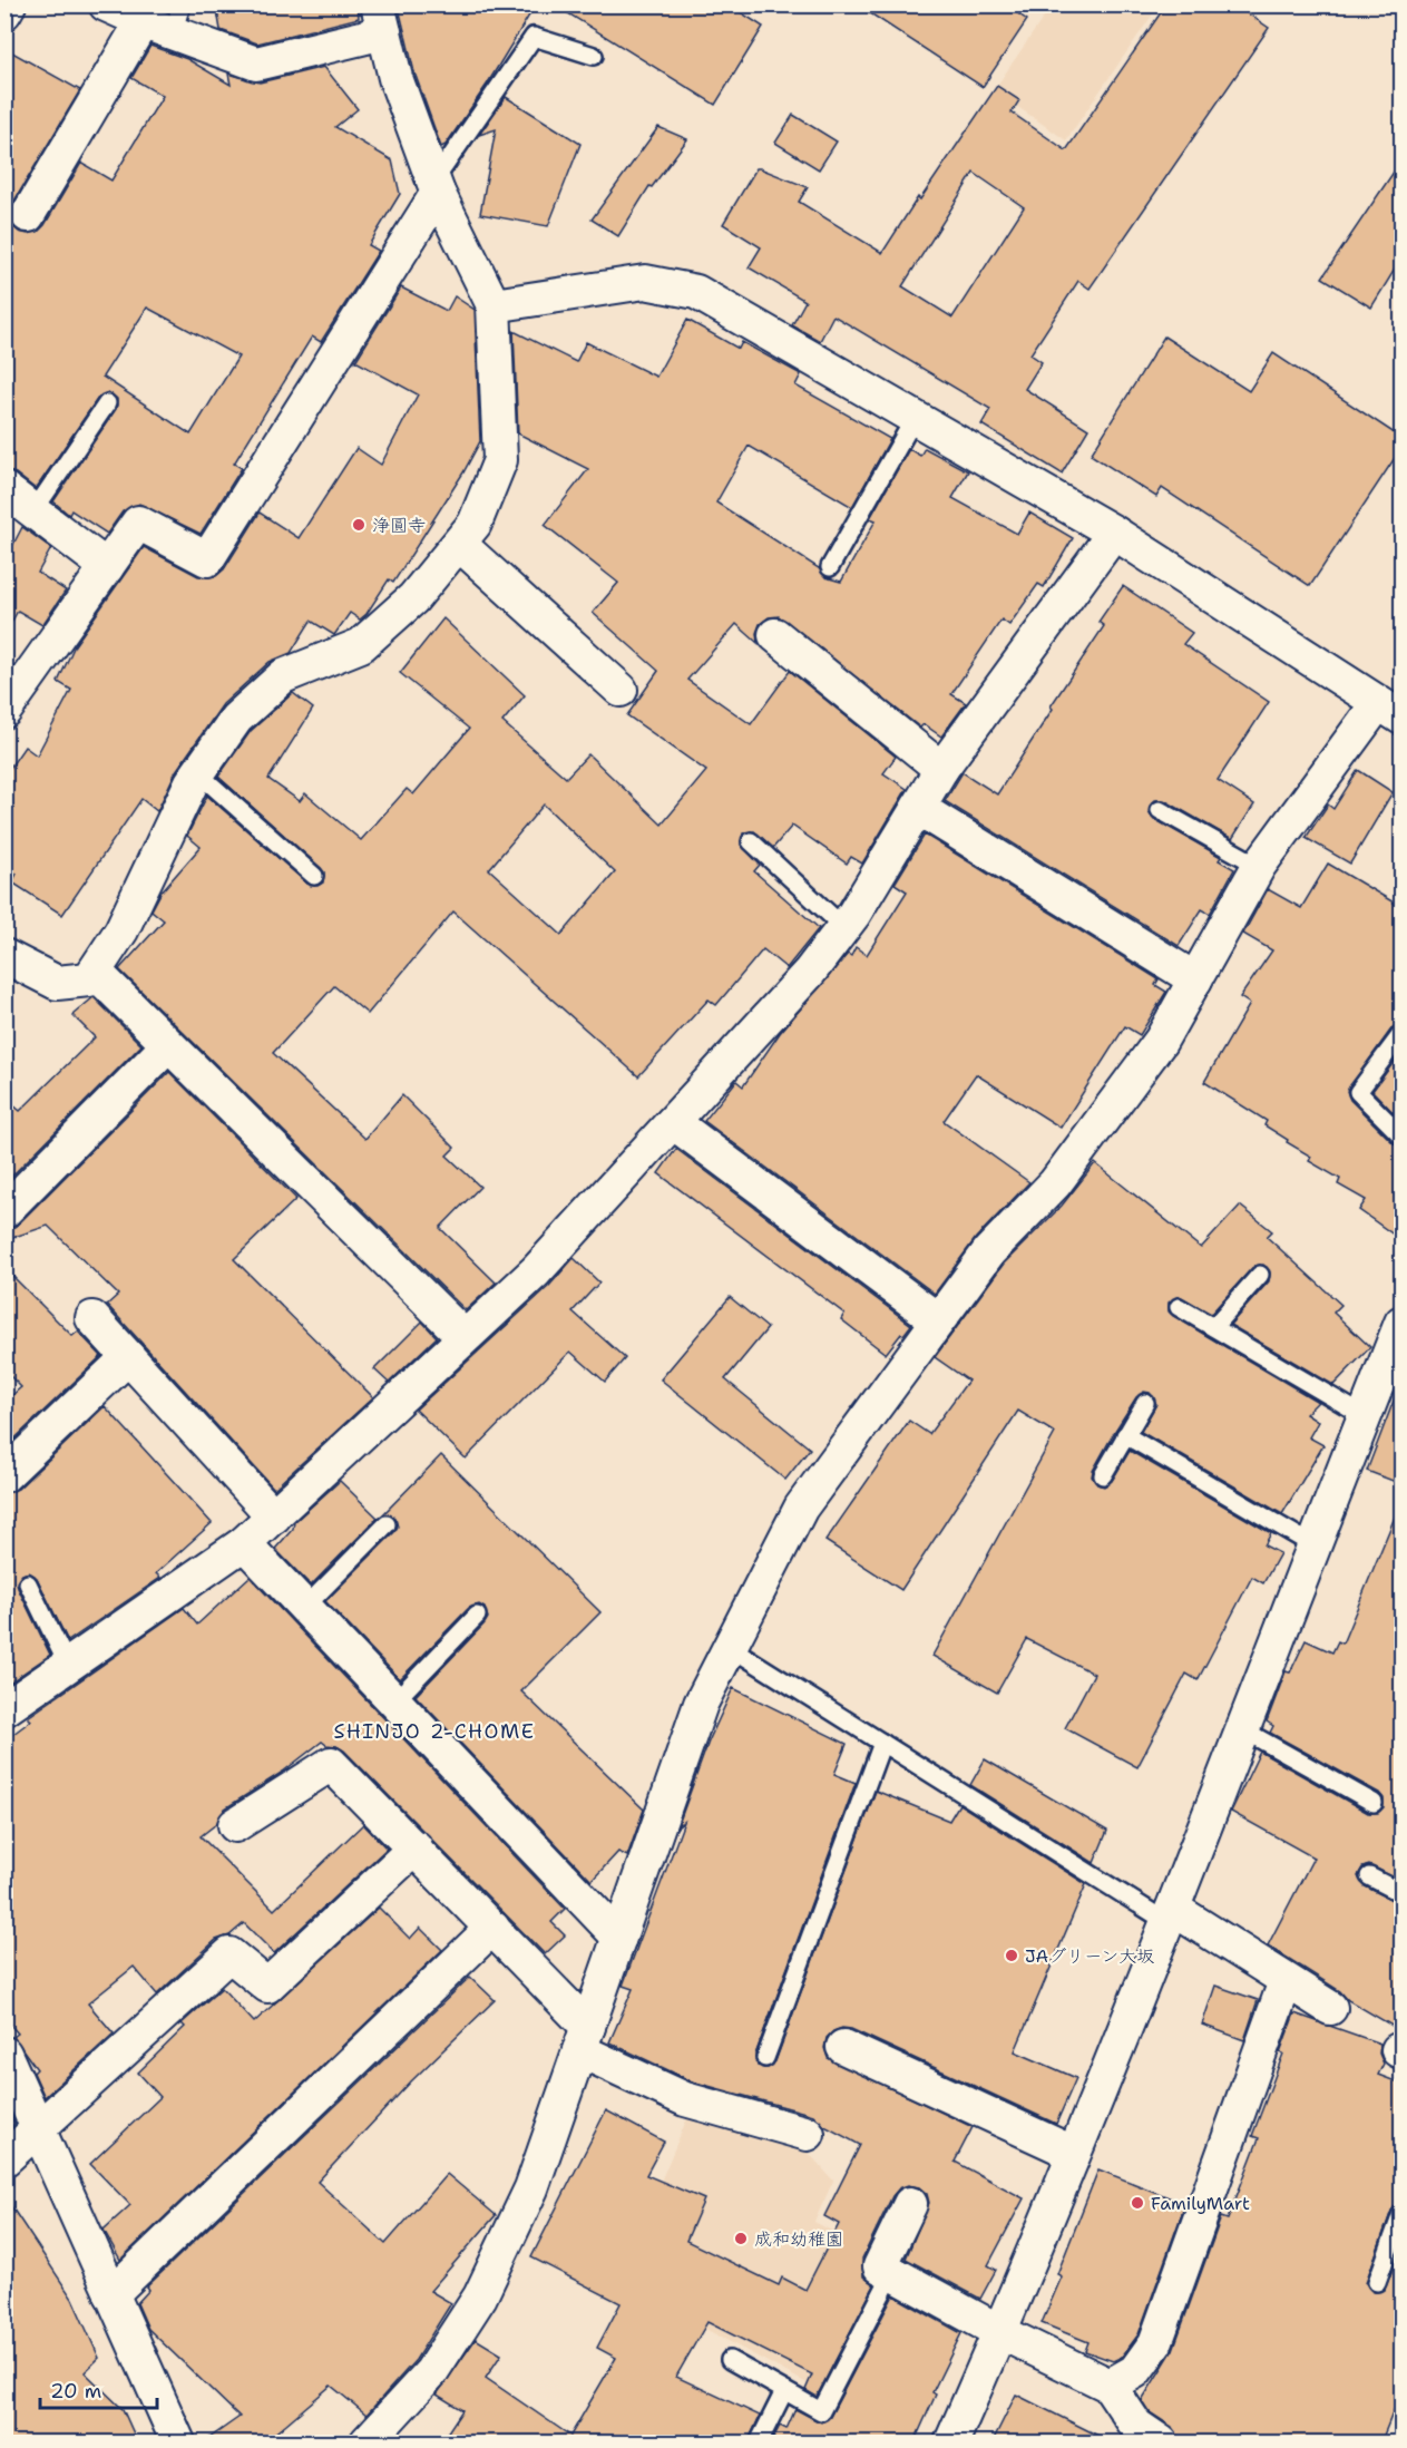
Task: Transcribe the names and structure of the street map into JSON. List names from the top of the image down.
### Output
{
  "districts": ["SHINJO 2-CHOME"],
  "places": [
    "浄圓寺",
    "JAグリーン大坂",
    "FamilyMart",
    "成和幼稚園"
  ],
  "scale_bar": "20 m"
}
